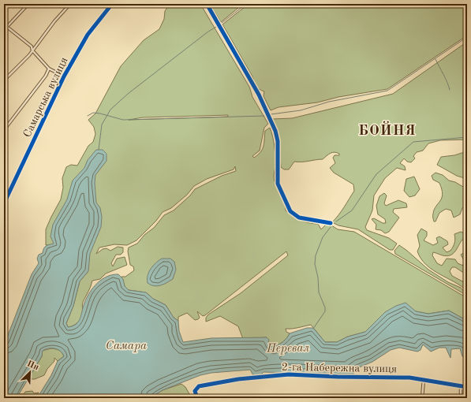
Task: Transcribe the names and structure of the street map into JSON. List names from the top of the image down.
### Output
{
  "streets": {
    "street": ["Самарська вулиця", "2-га Набережна вулиця"]
  },
  "districts": ["БОЙНЯ"],
  "water": ["Самара", "Перевал"],
  "north": "top right"
}
